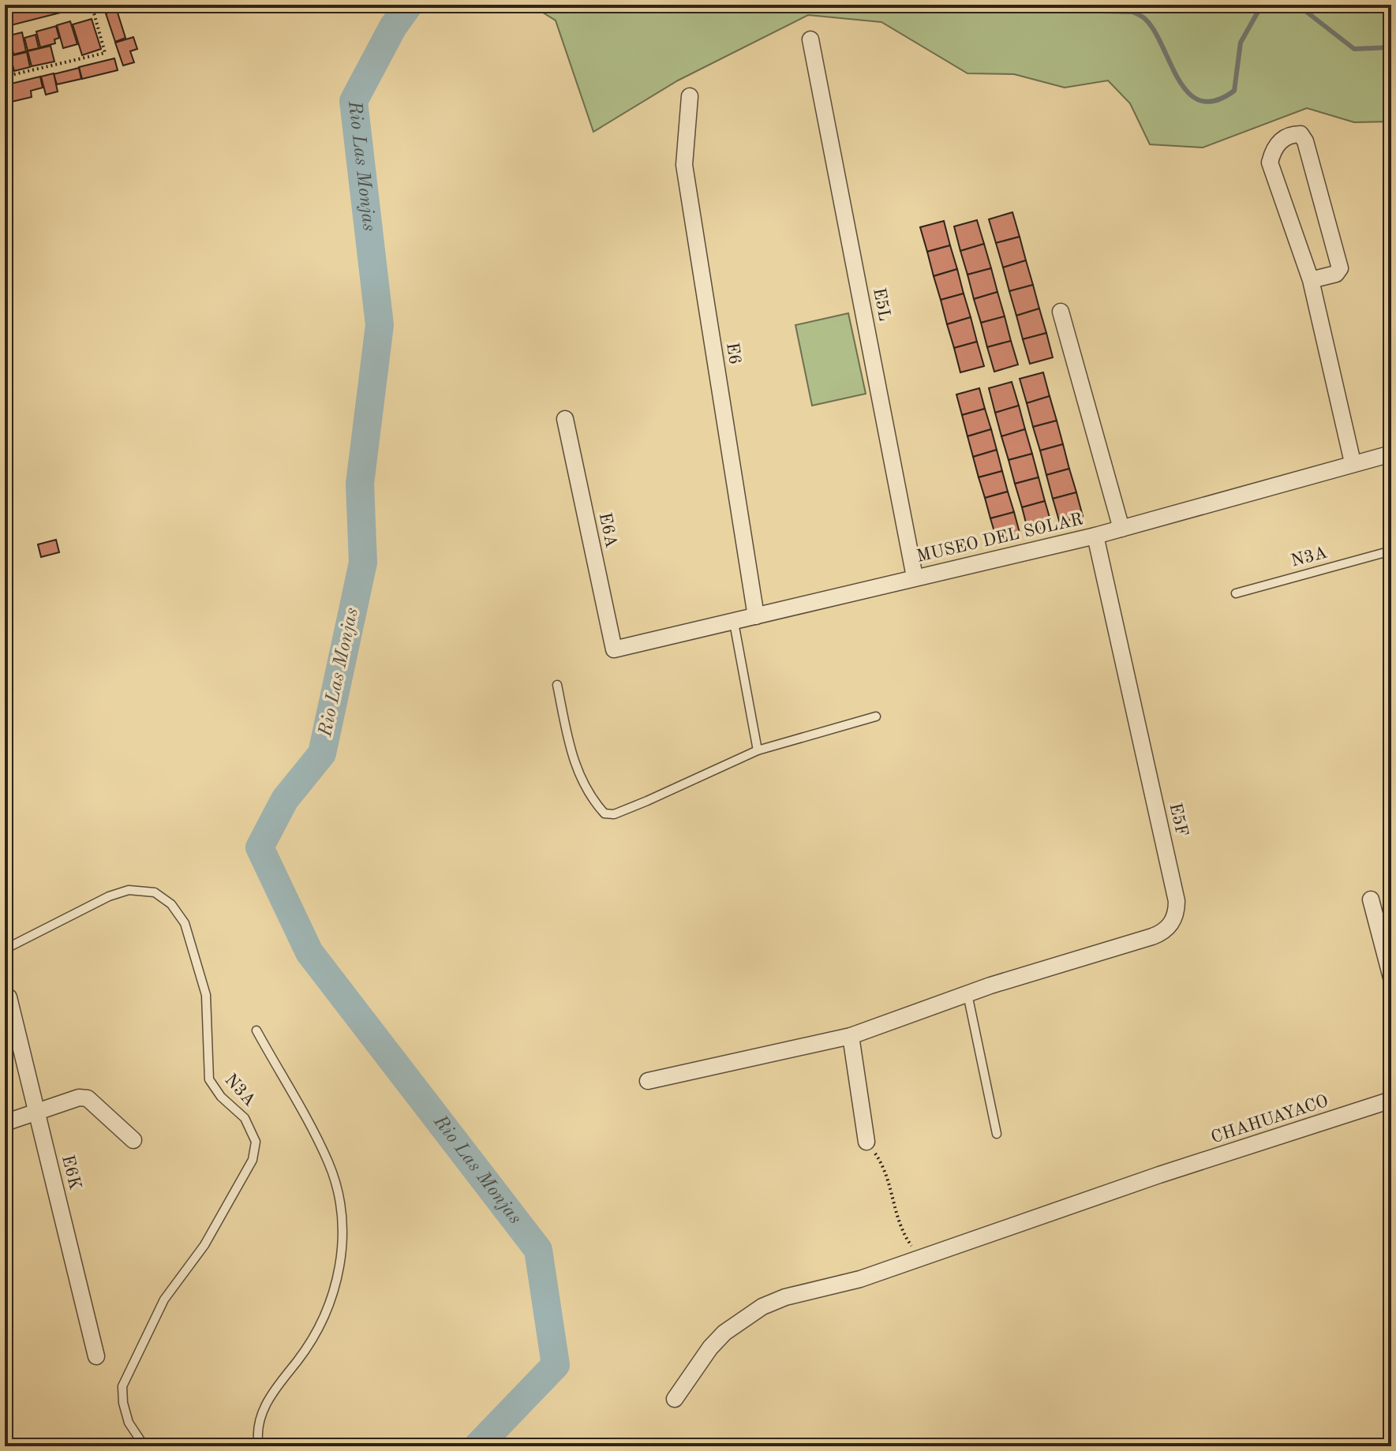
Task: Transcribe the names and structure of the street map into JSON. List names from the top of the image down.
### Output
{
  "streets": {
    "street": [
      "E5L",
      "E6",
      "E6A",
      "MUSEO DEL SOLAR",
      "E5F",
      "CHAHUAYACO",
      "E6K"
    ],
    "lane": ["N3A"]
  },
  "crossings": [
    ["E5L", "MUSEO DEL SOLAR"],
    ["E6", "MUSEO DEL SOLAR"],
    ["E6A", "MUSEO DEL SOLAR"],
    ["MUSEO DEL SOLAR", "E5F"]
  ],
  "water": ["Rio Las Monjas"]
}
